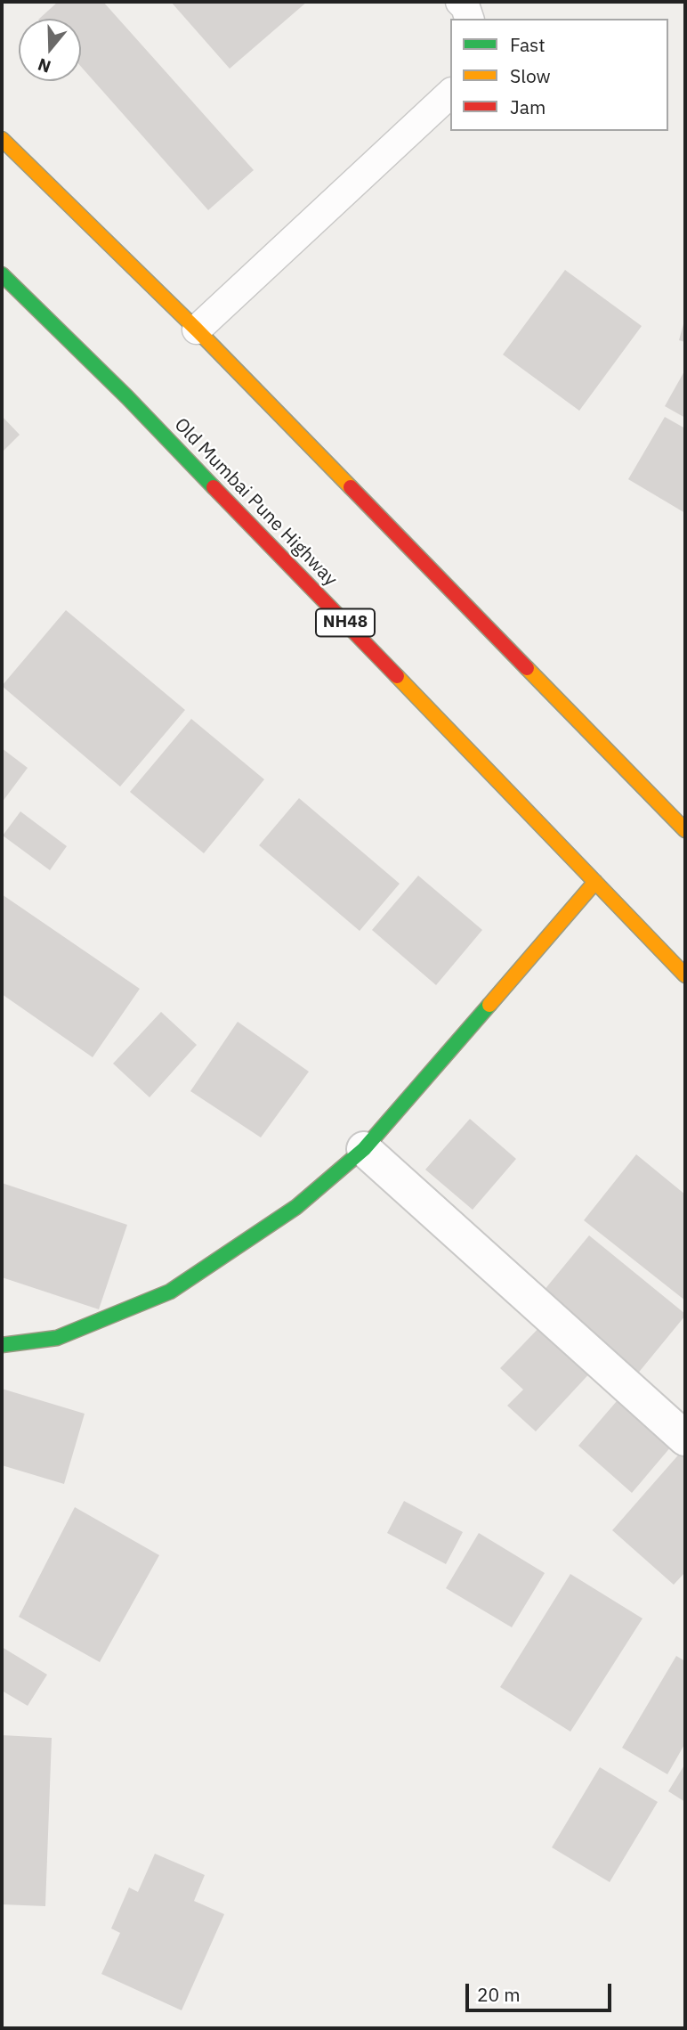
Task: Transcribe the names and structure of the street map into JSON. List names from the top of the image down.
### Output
{
  "streets": {
    "main road": ["Old Mumbai Pune Highway", "NH48"]
  },
  "legend": ["Fast", "Slow", "Jam"],
  "scale_bar": "20 m",
  "north": "bottom"
}
